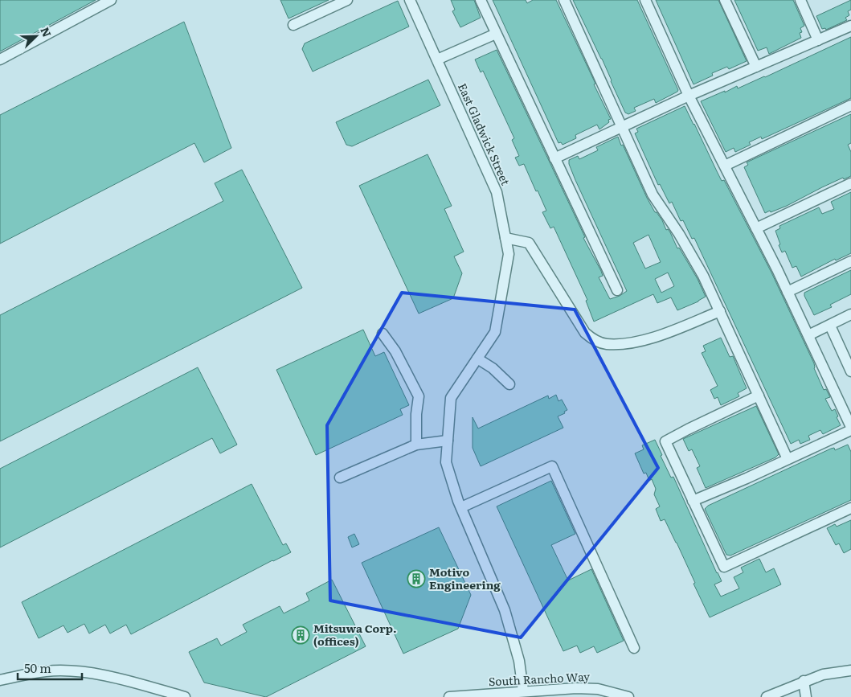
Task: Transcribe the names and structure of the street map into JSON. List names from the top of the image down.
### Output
{
  "streets": {
    "street": ["East Gladwick Street", "South Rancho Way"]
  },
  "crossings": [
    ["East Gladwick Street", "South Rancho Way"]
  ],
  "places": {
    "building": ["Motivo Engineering", "Mitsuwa Corp. (offices)"]
  },
  "scale_bar": "50 m",
  "north": "top right"
}
